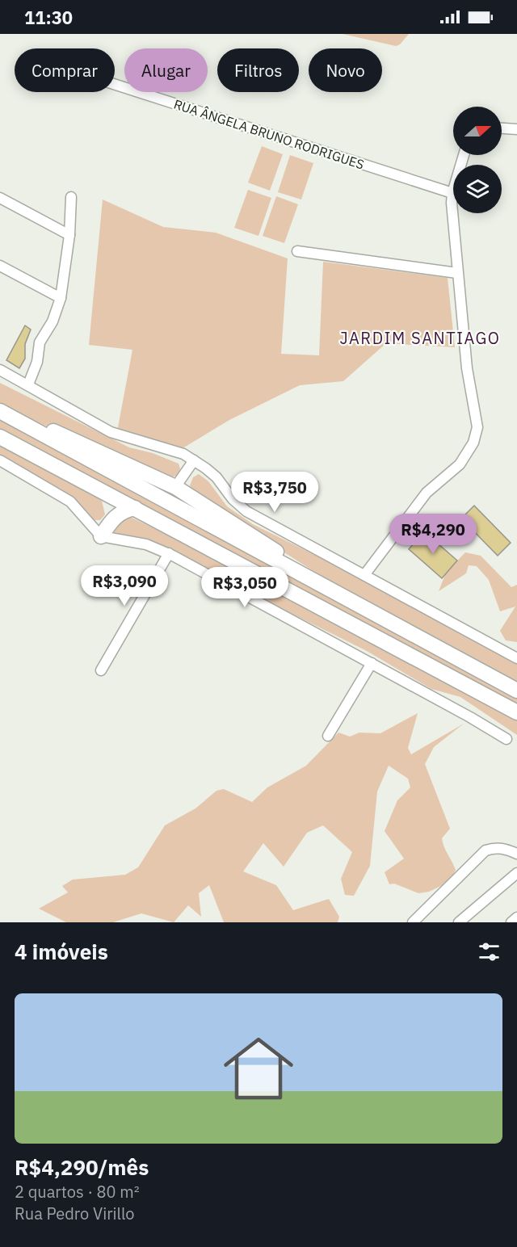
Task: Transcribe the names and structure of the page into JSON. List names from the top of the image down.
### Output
{
  "streets": {
    "street": ["RUA ÂNGELA BRUNO RODRIGUES"]
  },
  "districts": ["JARDIM SANTIAGO"],
  "north": "right",
  "page": {
    "status": "11:30",
    "chip": [
      "Comprar",
      "Alugar",
      "Filtros",
      "Novo"
    ],
    "price": [
      "R$3,750",
      "R$4,290",
      "R$3,090",
      "R$3,050"
    ],
    "heading": "4 imóveis",
    "list": [
      {
        "name": "R$4,290/mês",
        "note": "2 quartos · 80 m² · Rua Pedro Virillo"
      }
    ]
  }
}
